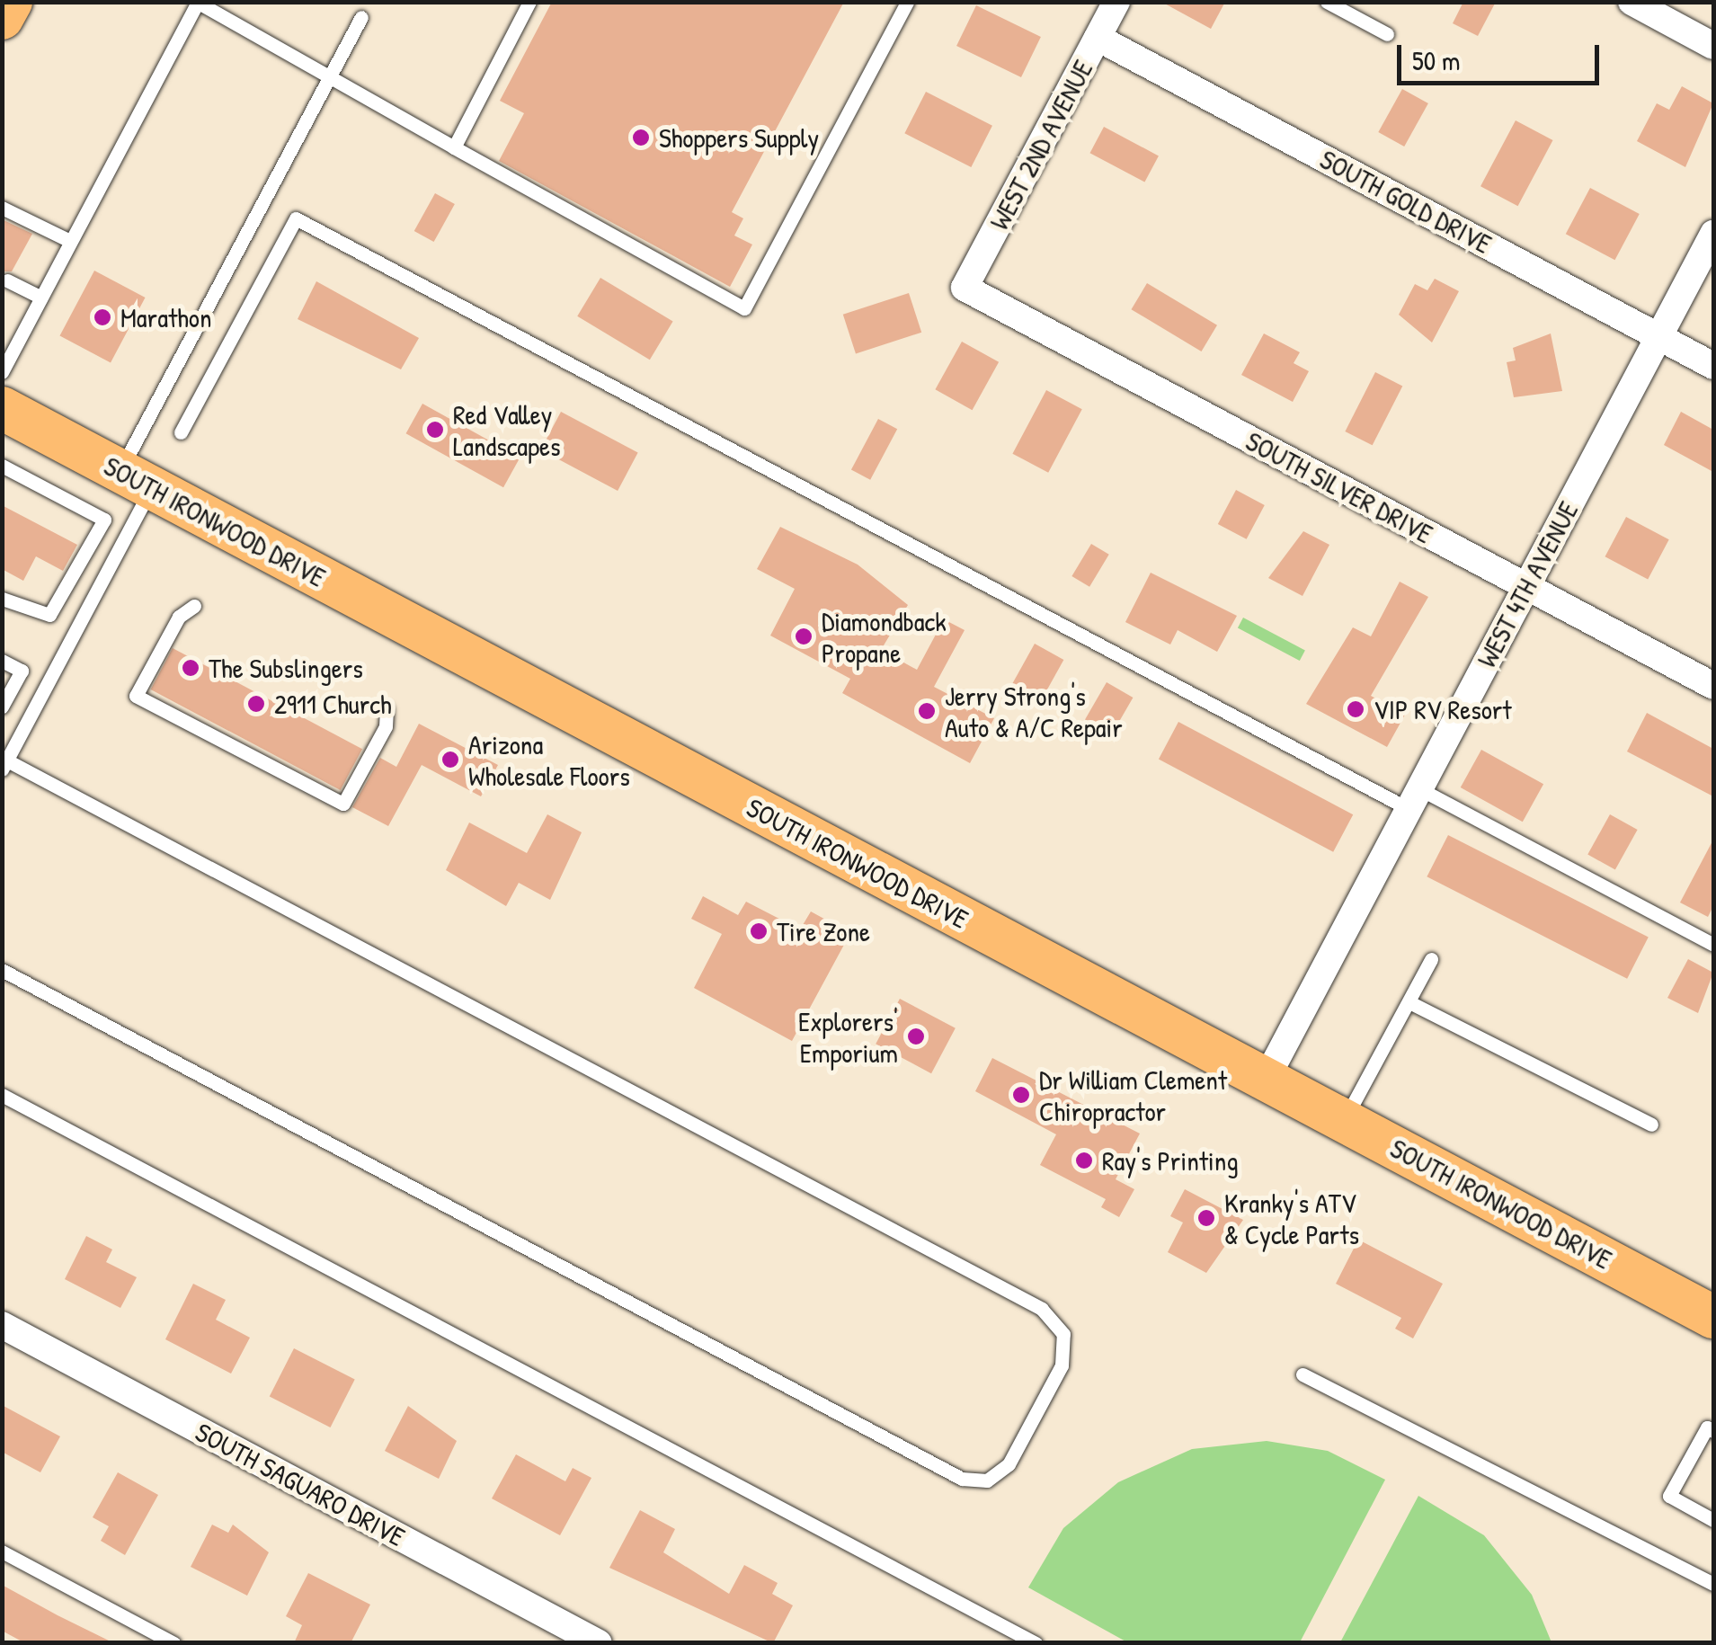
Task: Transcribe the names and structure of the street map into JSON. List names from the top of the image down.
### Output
{
  "streets": {
    "main road": ["SOUTH IRONWOOD DRIVE"],
    "street": [
      "WEST 2ND AVENUE",
      "SOUTH GOLD DRIVE",
      "SOUTH SILVER DRIVE",
      "WEST 4TH AVENUE",
      "SOUTH SAGUARO DRIVE"
    ]
  },
  "crossings": [
    ["WEST 2ND AVENUE", "SOUTH GOLD DRIVE"],
    ["WEST 2ND AVENUE", "SOUTH SILVER DRIVE"],
    ["SOUTH GOLD DRIVE", "WEST 4TH AVENUE"],
    ["SOUTH SILVER DRIVE", "WEST 4TH AVENUE"],
    ["SOUTH IRONWOOD DRIVE", "WEST 4TH AVENUE"]
  ],
  "places": [
    "Shoppers Supply",
    "Marathon",
    "Red Valley Landscapes",
    "Diamondback Propane",
    "The Subslingers",
    "2911 Church",
    "VIP RV Resort",
    "Jerry Strong's Auto & A/C Repair",
    "Arizona Wholesale Floors",
    "Tire Zone",
    "Explorers' Emporium",
    "Dr William Clement Chiropractor",
    "Ray's Printing",
    "Kranky's ATV & Cycle Parts"
  ],
  "scale_bar": "50 m"
}
